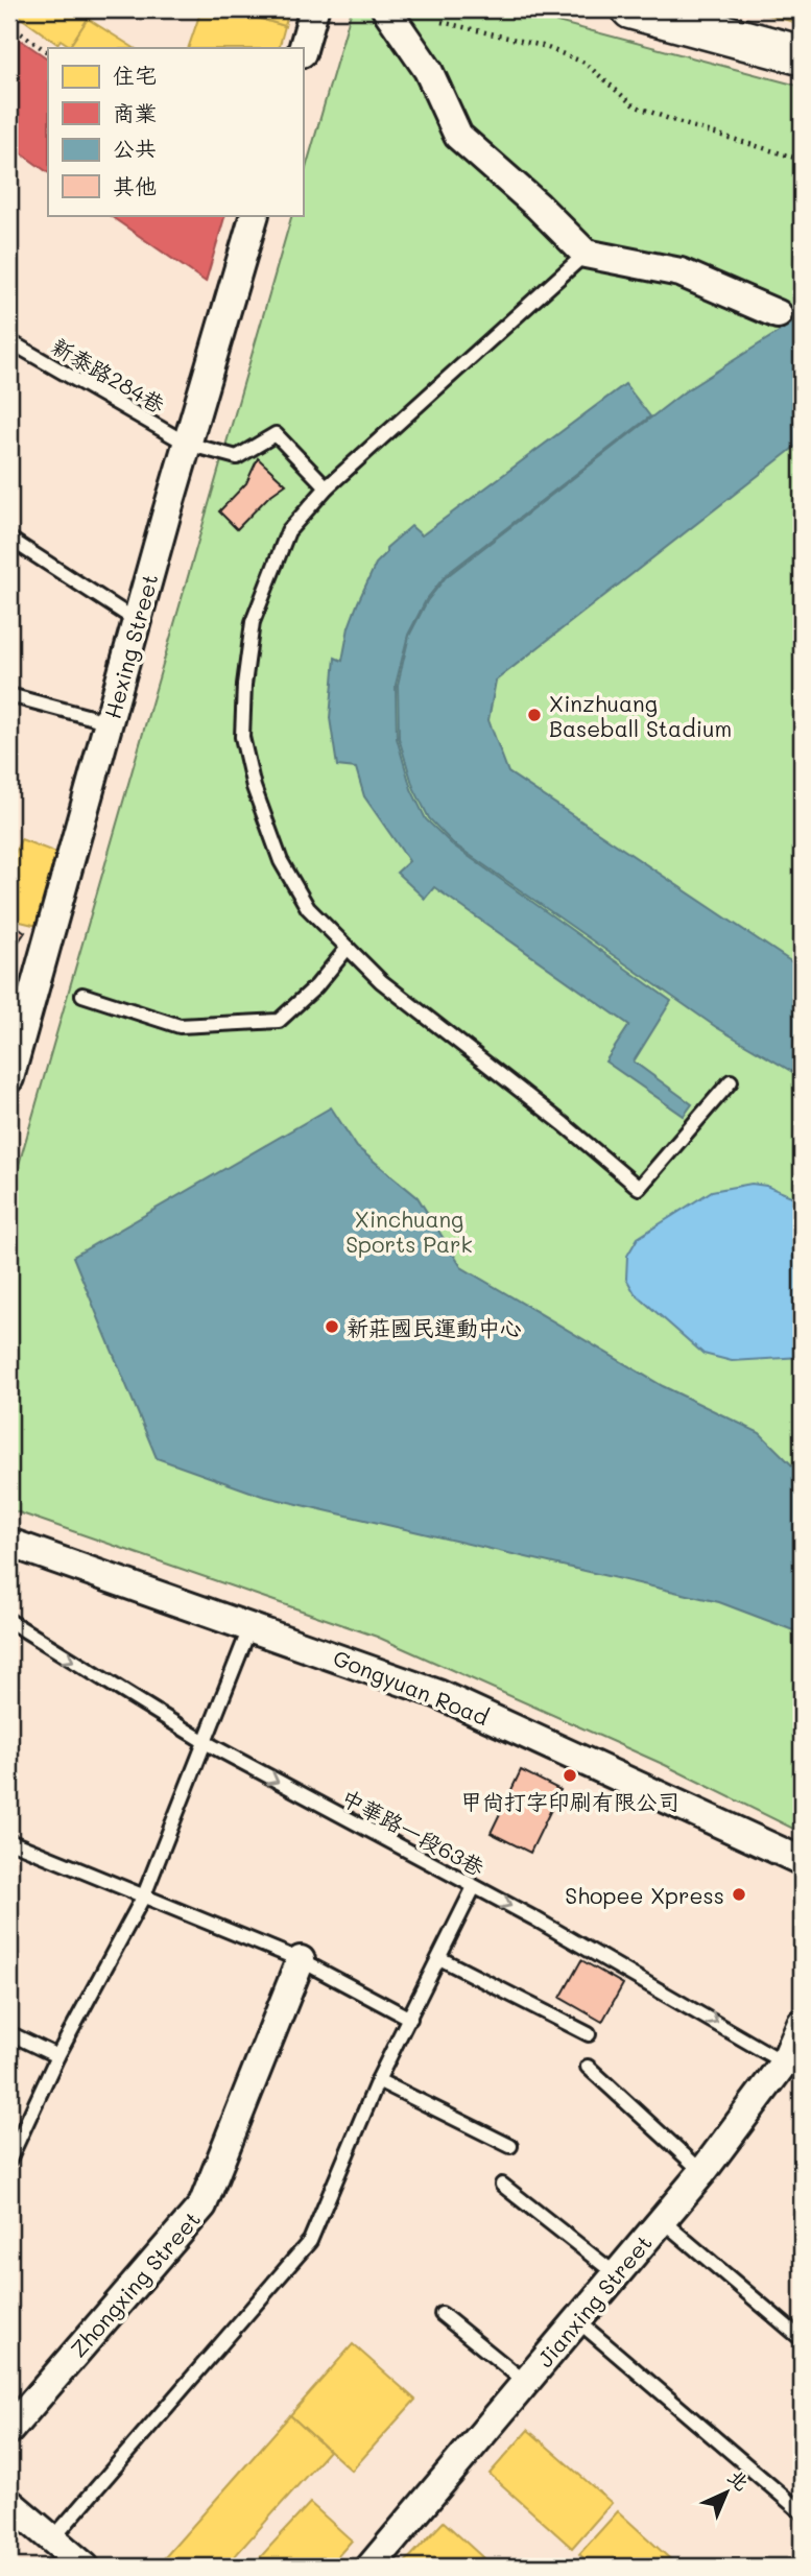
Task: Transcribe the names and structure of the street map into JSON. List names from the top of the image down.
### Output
{
  "streets": {
    "street": [
      "Hexing Street",
      "Gongyuan Road",
      "Zhongxing Street",
      "Jianxing Street"
    ],
    "lane": ["新泰路284巷", "中華路一段63巷"]
  },
  "crossings": [
    ["新泰路284巷", "Hexing Street"],
    ["中華路一段63巷", "Jianxing Street"]
  ],
  "one_way": ["中華路一段63巷"],
  "parks": ["Xinchuang Sports Park"],
  "places": [
    "Xinzhuang Baseball Stadium",
    "新莊國民運動中心",
    "甲尚打字印刷有限公司",
    "Shopee Xpress"
  ],
  "legend": [
    "住宅",
    "商業",
    "公共",
    "其他"
  ],
  "north": "top right"
}
